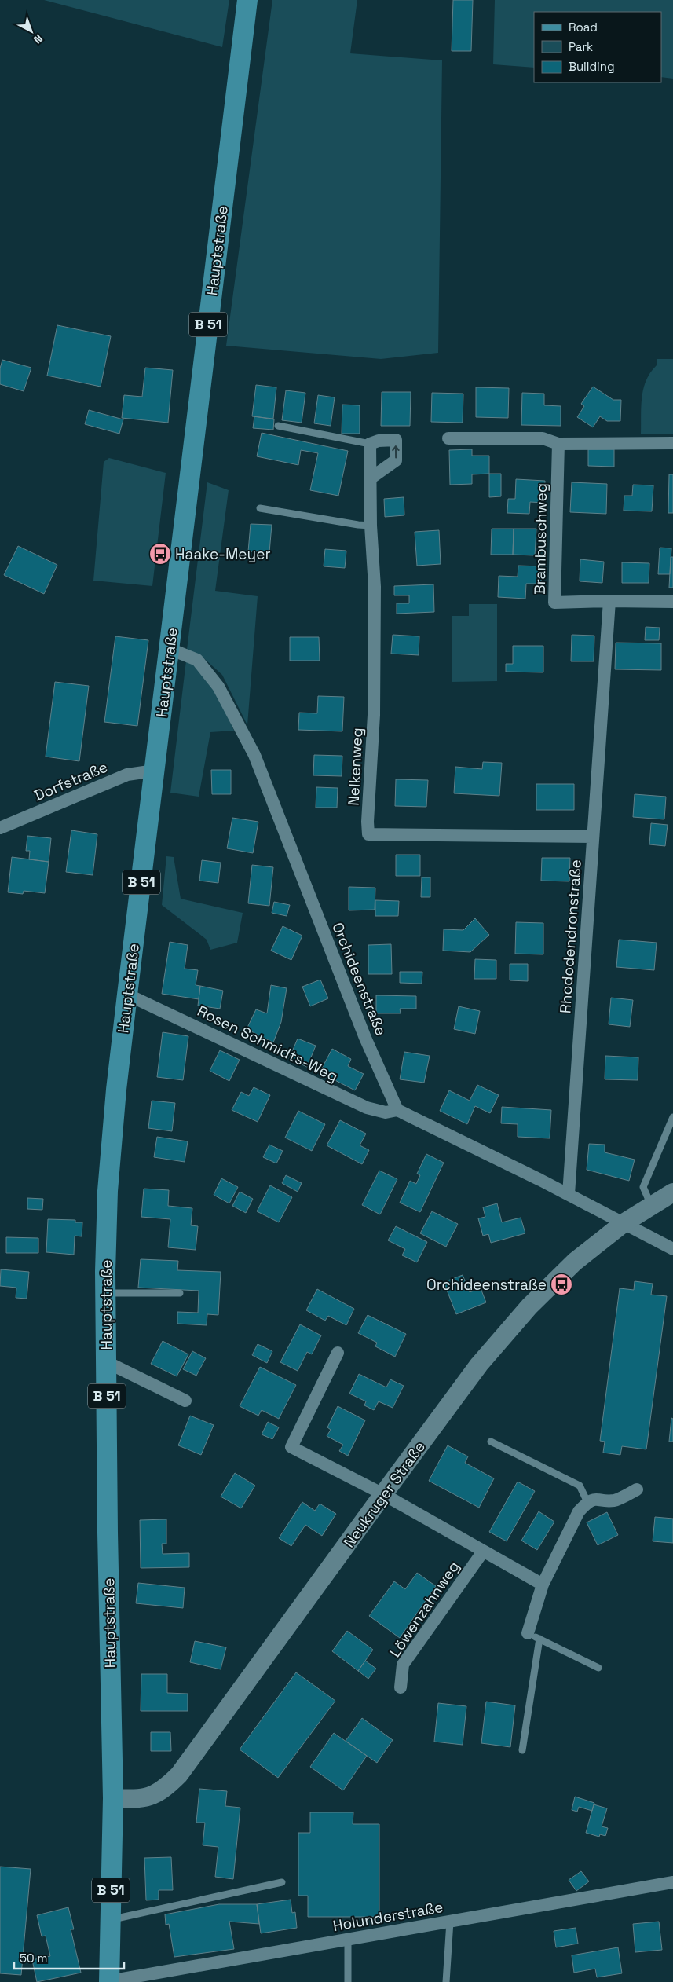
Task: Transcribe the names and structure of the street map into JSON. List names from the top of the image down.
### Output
{
  "streets": {
    "main road": ["Hauptstraße", "B 51"],
    "street": [
      "Brambuschweg",
      "Nelkenweg",
      "Dorfstraße",
      "Rhododendronstraße",
      "Orchideenstraße",
      "Rosen Schmidts-Weg",
      "Neukruger Straße",
      "Löwenzahnweg",
      "Holunderstraße"
    ]
  },
  "crossings": [
    ["Hauptstraße", "Dorfstraße"],
    ["Hauptstraße", "Orchideenstraße"],
    ["Hauptstraße", "Rosen Schmidts-Weg"],
    ["Hauptstraße", "Neukruger Straße"],
    ["Hauptstraße", "Holunderstraße"],
    ["Brambuschweg", "Rhododendronstraße"],
    ["Nelkenweg", "Rhododendronstraße"],
    ["Orchideenstraße", "Rosen Schmidts-Weg"]
  ],
  "places": {
    "bus stop": ["Haake-Meyer", "Orchideenstraße"]
  },
  "legend": ["Road", "Park", "Building"],
  "scale_bar": "50 m",
  "north": "bottom right"
}
